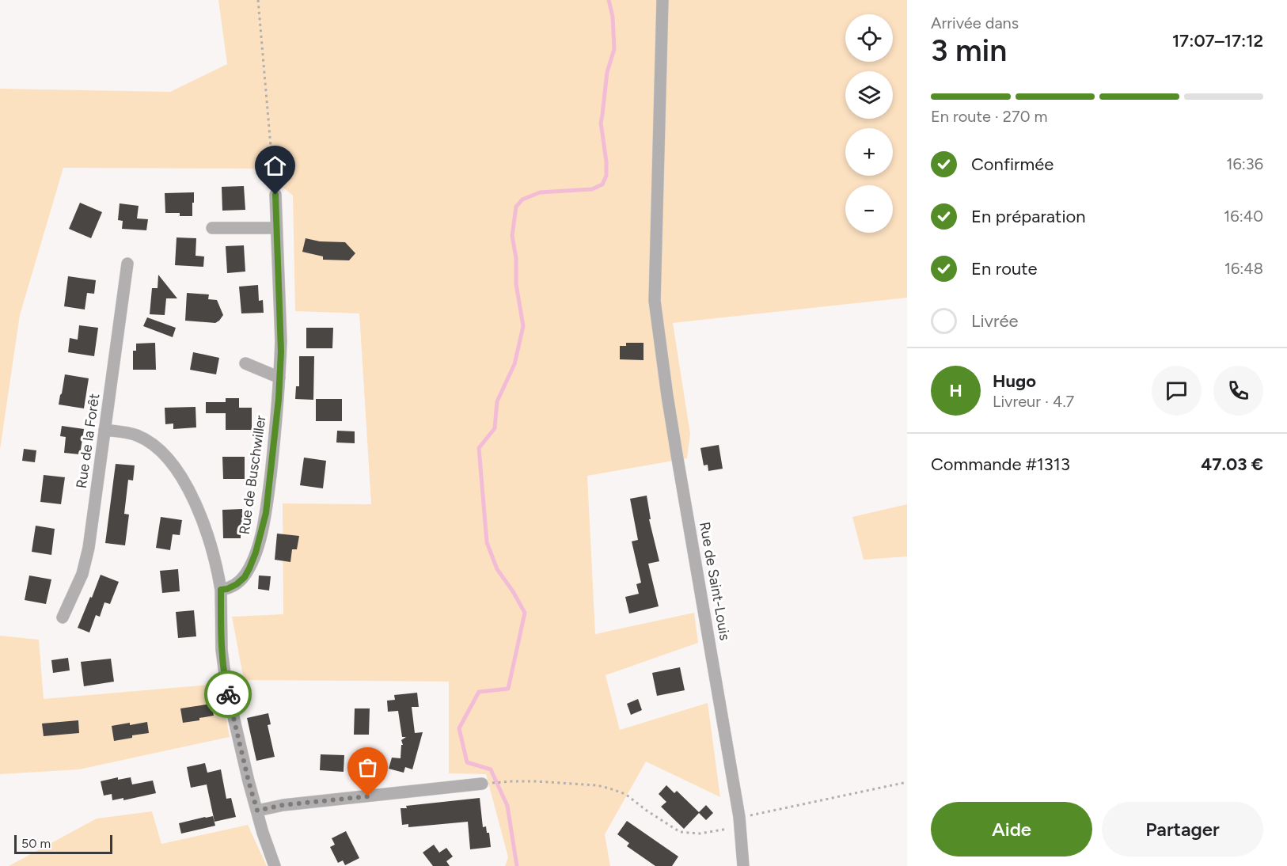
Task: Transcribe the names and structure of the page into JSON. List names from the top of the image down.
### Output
{
  "streets": {
    "street": ["Rue de la Forêt", "Rue de Buschwiller", "Rue de Saint-Louis"]
  },
  "scale_bar": "50 m",
  "page": {
    "heading": ["3 min", "Arrivée dans", "17:07–17:12"],
    "panel": [
      "Hugo",
      "Livreur · 4.7",
      "Commande #1313",
      "47.03 €"
    ],
    "map_buttons": ["+", "−"],
    "bar": "En route · 270 m",
    "list": [
      ["Confirmée", "16:36"],
      ["En préparation", "16:40"],
      ["En route", "16:48"],
      "Livrée"
    ],
    "round": "H",
    "buttons": ["Aide", "Partager"],
    "scale": "50 m"
  }
}
